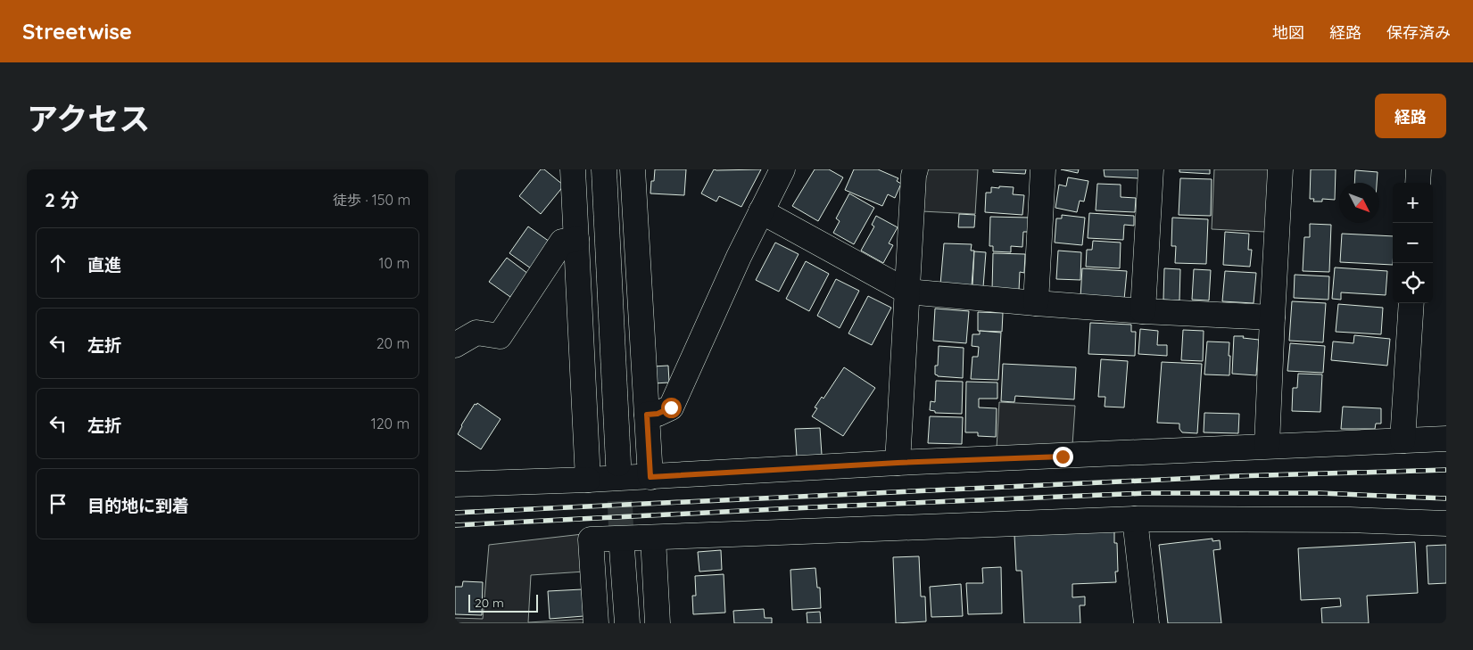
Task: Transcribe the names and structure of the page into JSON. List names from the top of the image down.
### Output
{
  "scale_bar": "20 m",
  "north": "bottom right",
  "page": {
    "header": "Streetwise",
    "nav": ["地図", "経路", "保存済み"],
    "title": "アクセス",
    "buttons": "経路",
    "heading": ["2 分", "徒歩 · 150 m"],
    "map_buttons": ["+", "−"],
    "list": [
      ["直進", "10 m"],
      ["左折", "20 m"],
      ["左折", "120 m"],
      "目的地に到着"
    ],
    "scale": "20 m"
  }
}
